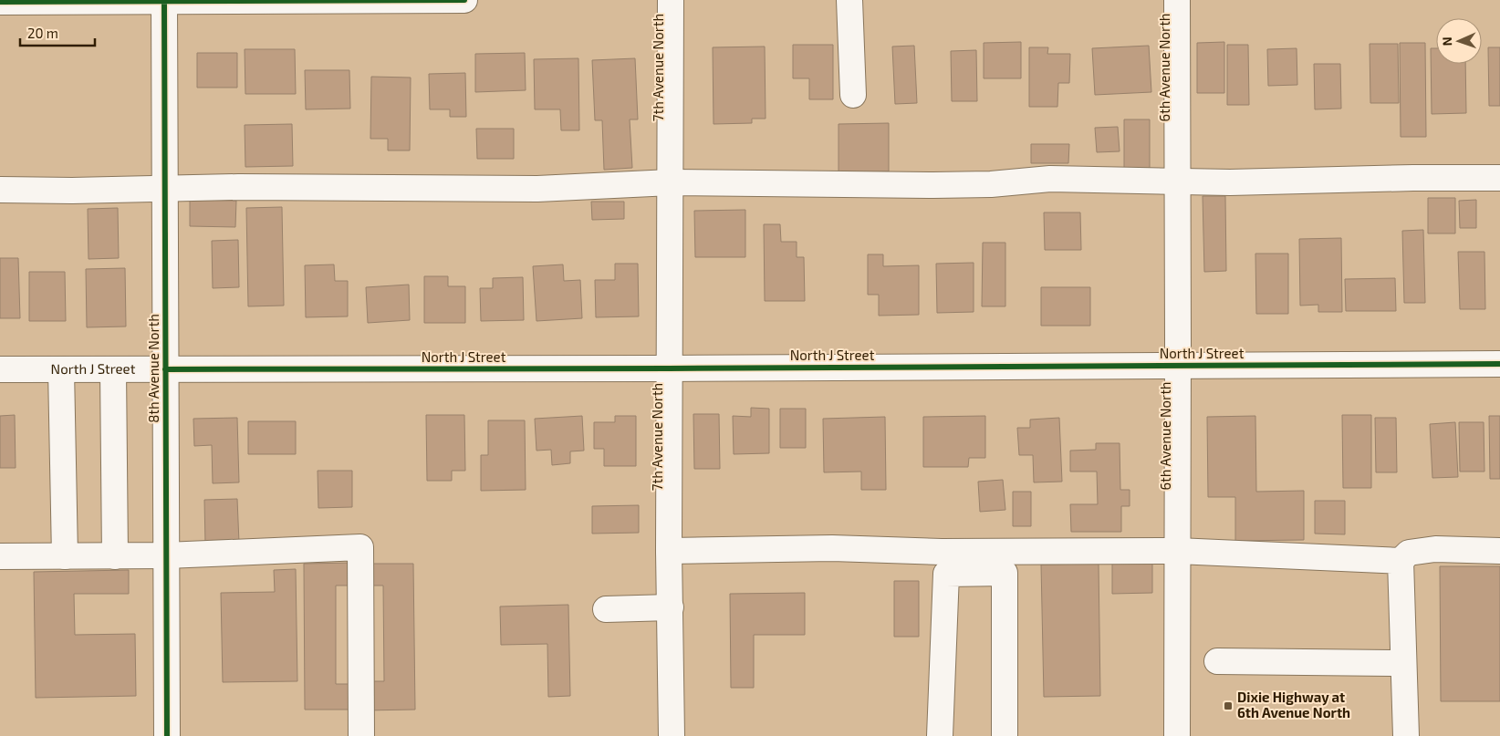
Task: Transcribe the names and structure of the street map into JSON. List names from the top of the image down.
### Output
{
  "streets": {
    "street": [
      "7th Avenue North",
      "6th Avenue North",
      "North J Street",
      "8th Avenue North"
    ]
  },
  "crossings": [
    ["7th Avenue North", "North J Street"],
    ["6th Avenue North", "North J Street"],
    ["North J Street", "8th Avenue North"]
  ],
  "places": {
    "transit": ["Dixie Highway at 6th Avenue North"]
  },
  "scale_bar": "20 m",
  "north": "left"
}
